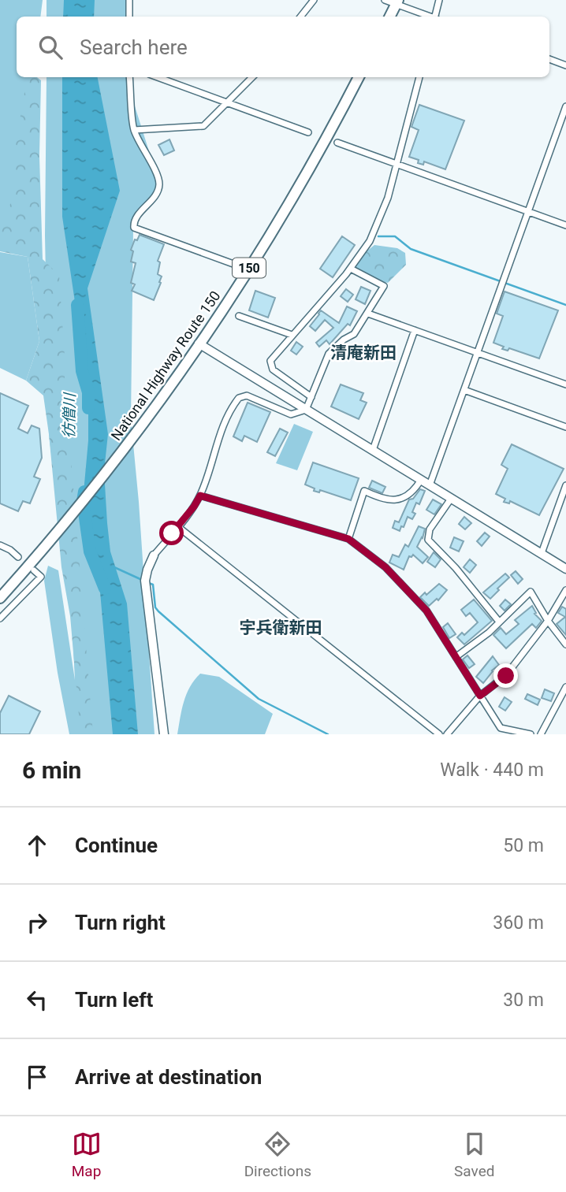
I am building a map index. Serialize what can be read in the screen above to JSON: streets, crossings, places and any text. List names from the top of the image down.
{
  "streets": {
    "highway": ["150", "National Highway Route 150"]
  },
  "districts": ["清庵新田", "宇兵衛新田"],
  "water": ["彷僧川"],
  "page": {
    "search": "Search here",
    "heading": ["6 min", "Walk · 440 m"],
    "list": [
      ["Continue", "50 m"],
      ["Turn right", "360 m"],
      ["Turn left", "30 m"],
      "Arrive at destination"
    ],
    "nav": ["Map", "Directions", "Saved"]
  }
}
